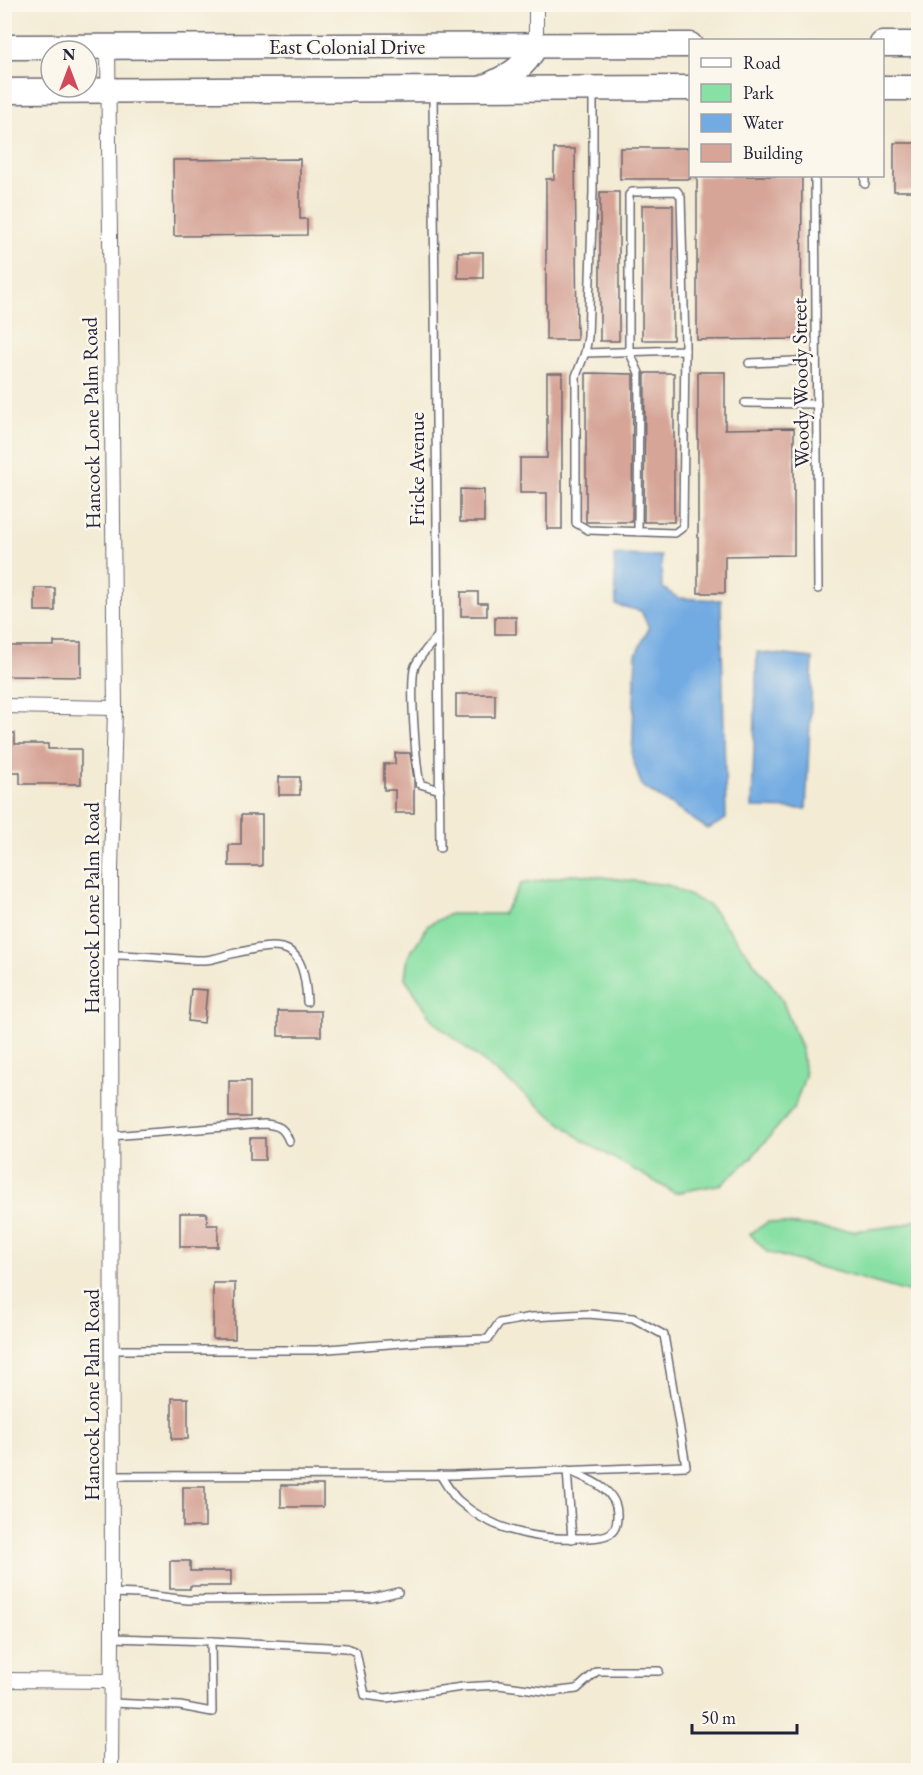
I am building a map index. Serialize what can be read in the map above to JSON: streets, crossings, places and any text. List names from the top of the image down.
{
  "streets": {
    "highway": ["East Colonial Drive"],
    "street": ["Hancock Lone Palm Road"],
    "lane": ["Woody Woody Street", "Fricke Avenue"]
  },
  "crossings": [
    ["East Colonial Drive", "Hancock Lone Palm Road"],
    ["East Colonial Drive", "Fricke Avenue"]
  ],
  "legend": [
    "Road",
    "Park",
    "Water",
    "Building"
  ],
  "scale_bar": "50 m",
  "north": "top"
}
